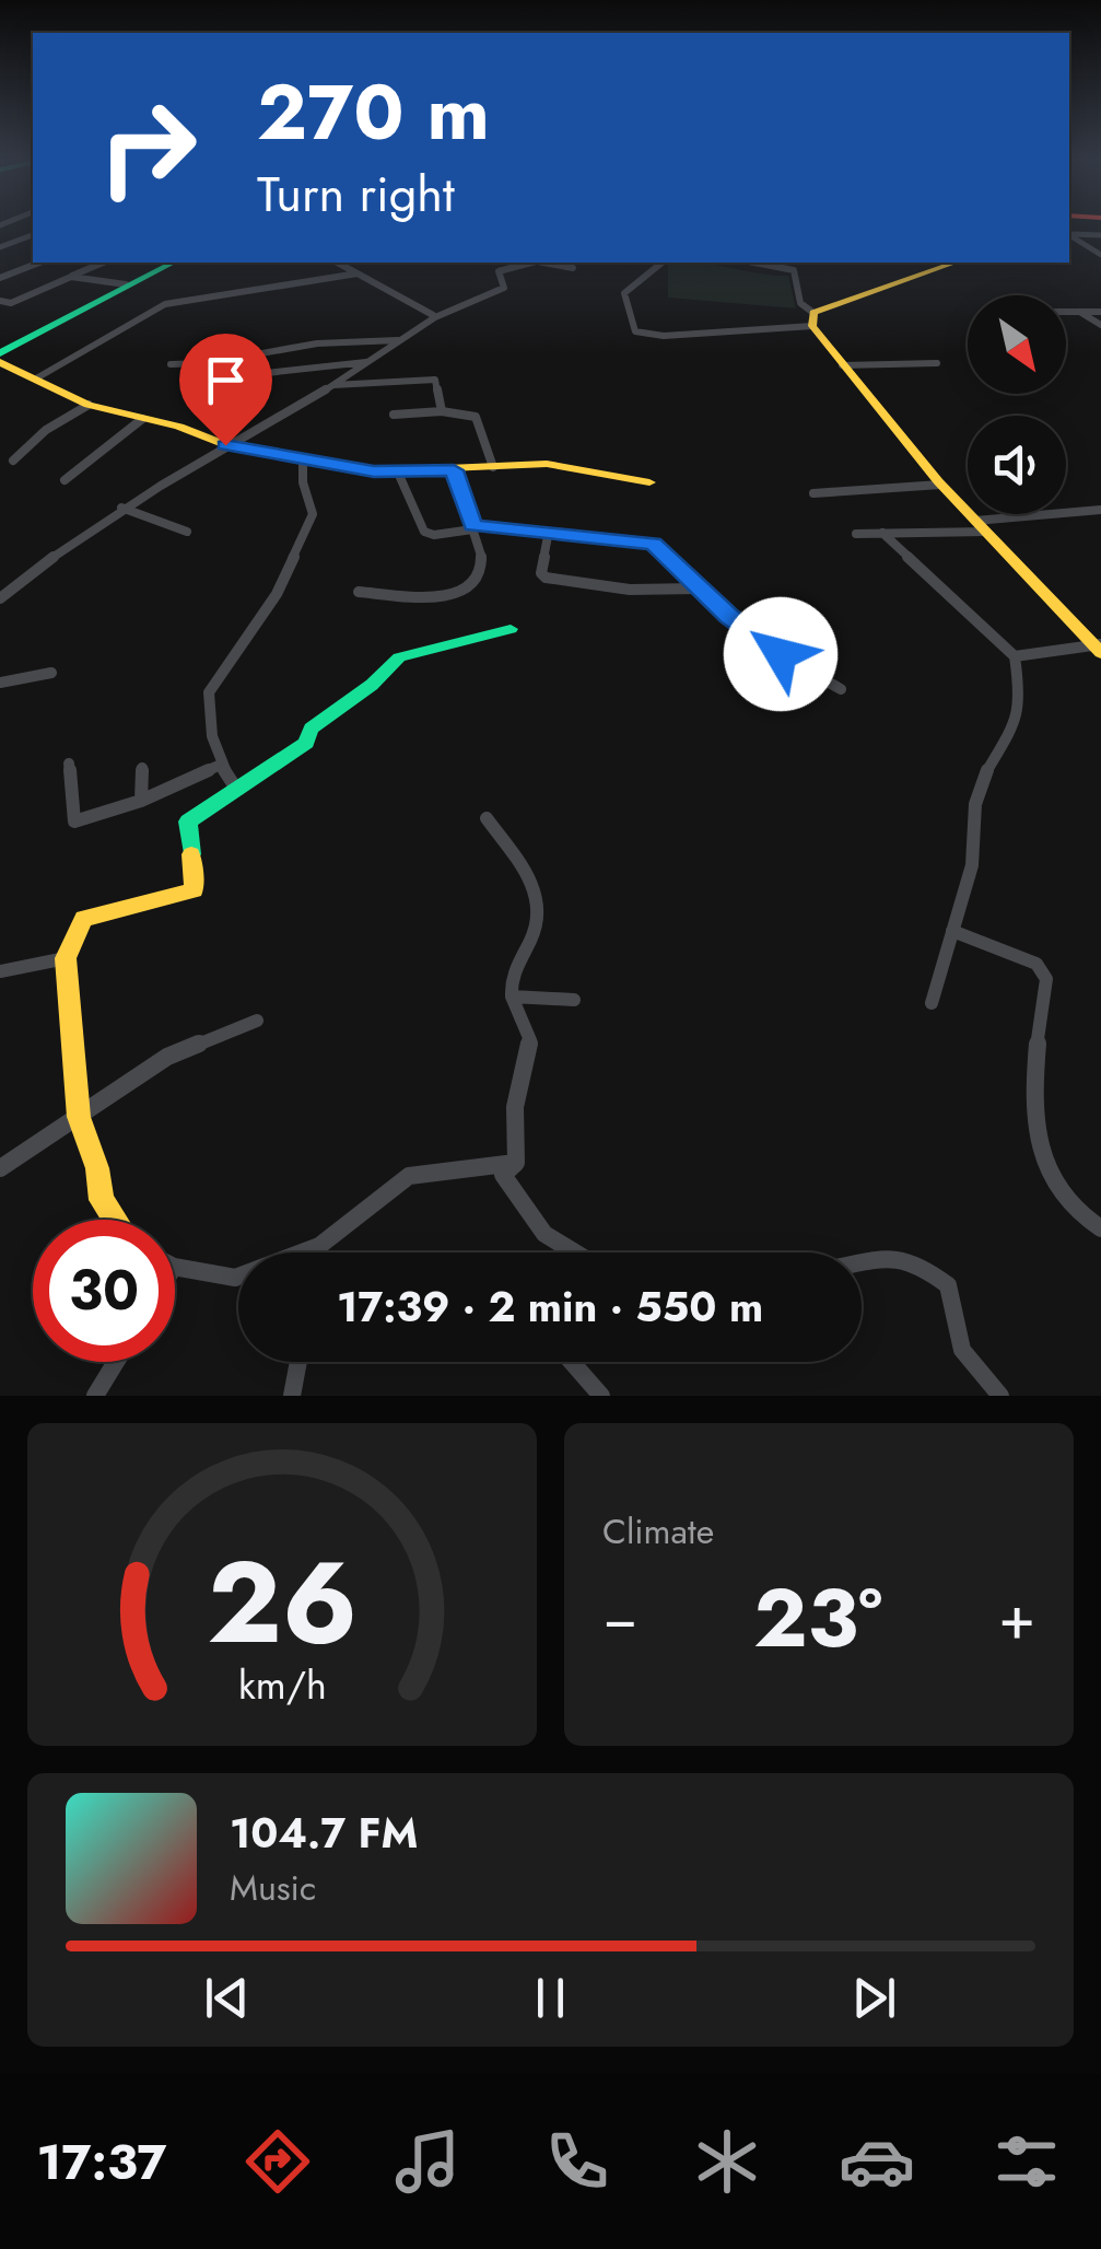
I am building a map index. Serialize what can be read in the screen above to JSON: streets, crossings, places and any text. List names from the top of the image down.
{
  "north": "bottom right",
  "page": {
    "turn": ["270 m", "Turn right"],
    "limit": "30",
    "trip": "17:39 · 2 min · 550 m",
    "tile": "Climate",
    "heat": ["−", "23°", "+"],
    "song": ["104.7 FM", "Music"],
    "tabs": "17:37",
    "gauge": ["26", "km/h"]
  }
}
